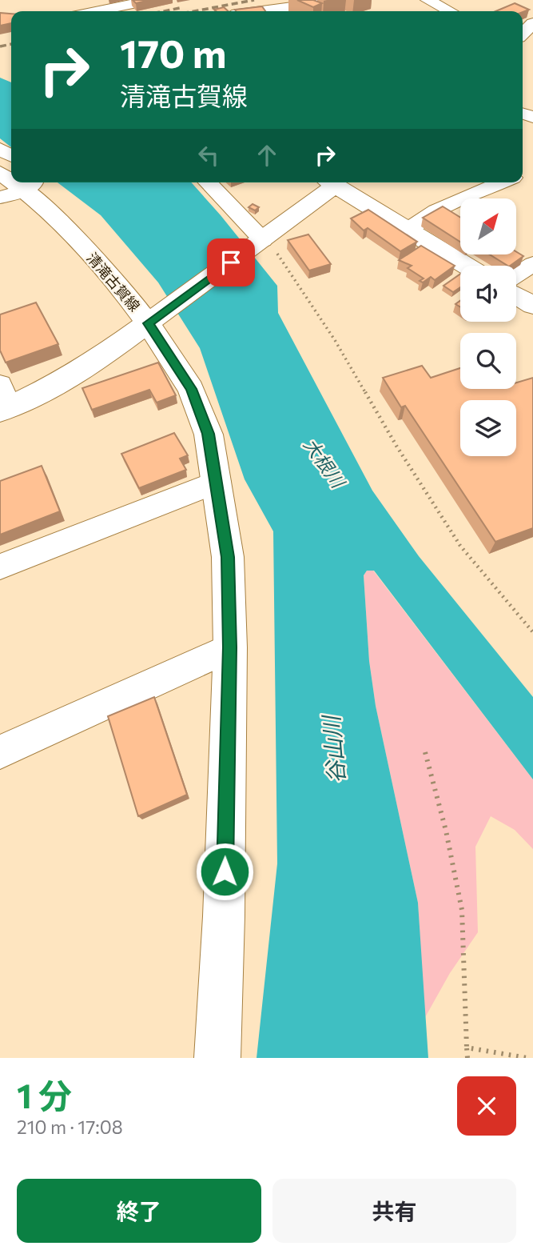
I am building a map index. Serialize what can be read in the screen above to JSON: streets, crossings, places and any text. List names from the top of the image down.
{
  "streets": {
    "main road": ["清滝古賀線"]
  },
  "water": ["大根川", "谷山川"],
  "north": "top right",
  "page": {
    "turn": ["170 m", "清滝古賀線"],
    "heading": ["1 分", "210 m · 17:08"],
    "buttons": ["終了", "共有"]
  }
}
